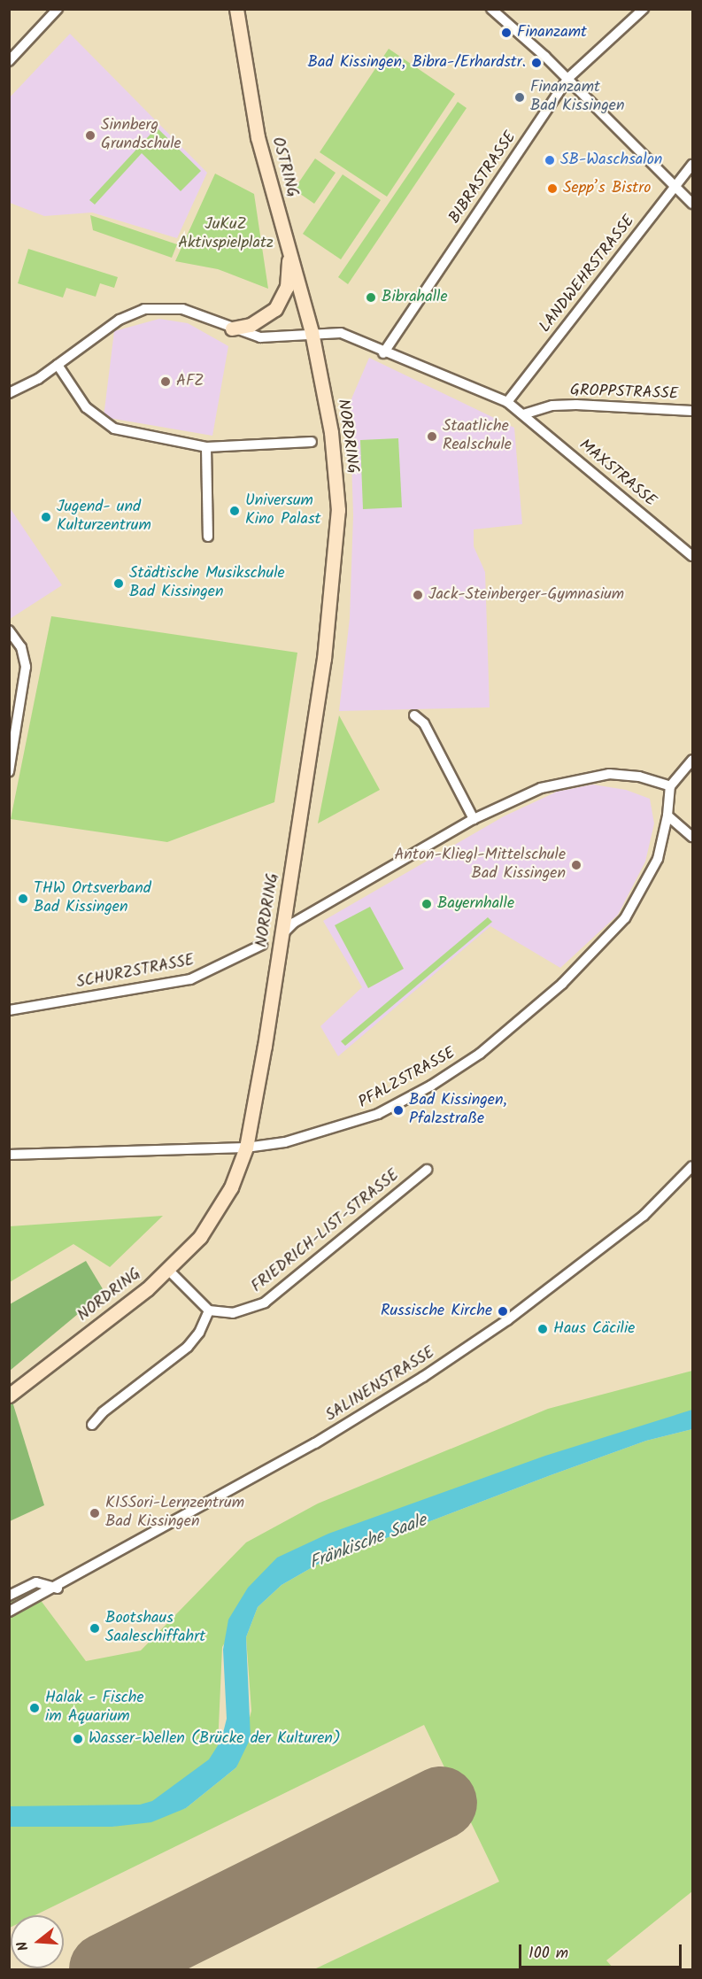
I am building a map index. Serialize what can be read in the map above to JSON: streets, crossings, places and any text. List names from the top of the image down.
{
  "streets": {
    "main road": ["OSTRING", "NORDRING"],
    "street": [
      "BIBRASTRASSE",
      "LANDWEHRSTRASSE",
      "GROPPSTRASSE",
      "MAXSTRASSE",
      "SCHURZSTRASSE",
      "PFALZSTRASSE",
      "FRIEDRICH-LIST-STRASSE",
      "SALINENSTRASSE"
    ]
  },
  "crossings": [
    ["OSTRING", "NORDRING"],
    ["OSTRING", "MAXSTRASSE"],
    ["BIBRASTRASSE", "MAXSTRASSE"],
    ["LANDWEHRSTRASSE", "MAXSTRASSE"],
    ["GROPPSTRASSE", "MAXSTRASSE"],
    ["NORDRING", "MAXSTRASSE"],
    ["NORDRING", "PFALZSTRASSE"]
  ],
  "water": ["Fränkische Saale"],
  "parks": ["JuKuZ Aktivspielplatz"],
  "places": [
    "Finanzamt",
    "Bad Kissingen, Bibra-/Erhardstr.",
    "Finanzamt Bad Kissingen",
    "Sinnberg Grundschule",
    "SB-Waschsalon",
    "Sepp’s Bistro",
    "Bibrahalle",
    "AFZ",
    "Staatliche Realschule",
    "Universum Kino Palast",
    "Jugend- und Kulturzentrum",
    "Städtische Musikschule Bad Kissingen",
    "Jack-Steinberger-Gymnasium",
    "Anton-Kliegl-Mittelschule Bad Kissingen",
    "THW Ortsverband Bad Kissingen",
    "Bayernhalle",
    "Bad Kissingen, Pfalzstraße",
    "Russische Kirche",
    "Haus Cäcilie",
    "KISSori-Lernzentrum Bad Kissingen",
    "Bootshaus Saaleschiffahrt",
    "Halak - Fische im Aquarium",
    "Wasser-Wellen (Brücke der Kulturen)"
  ],
  "scale_bar": "100 m",
  "north": "left"
}
